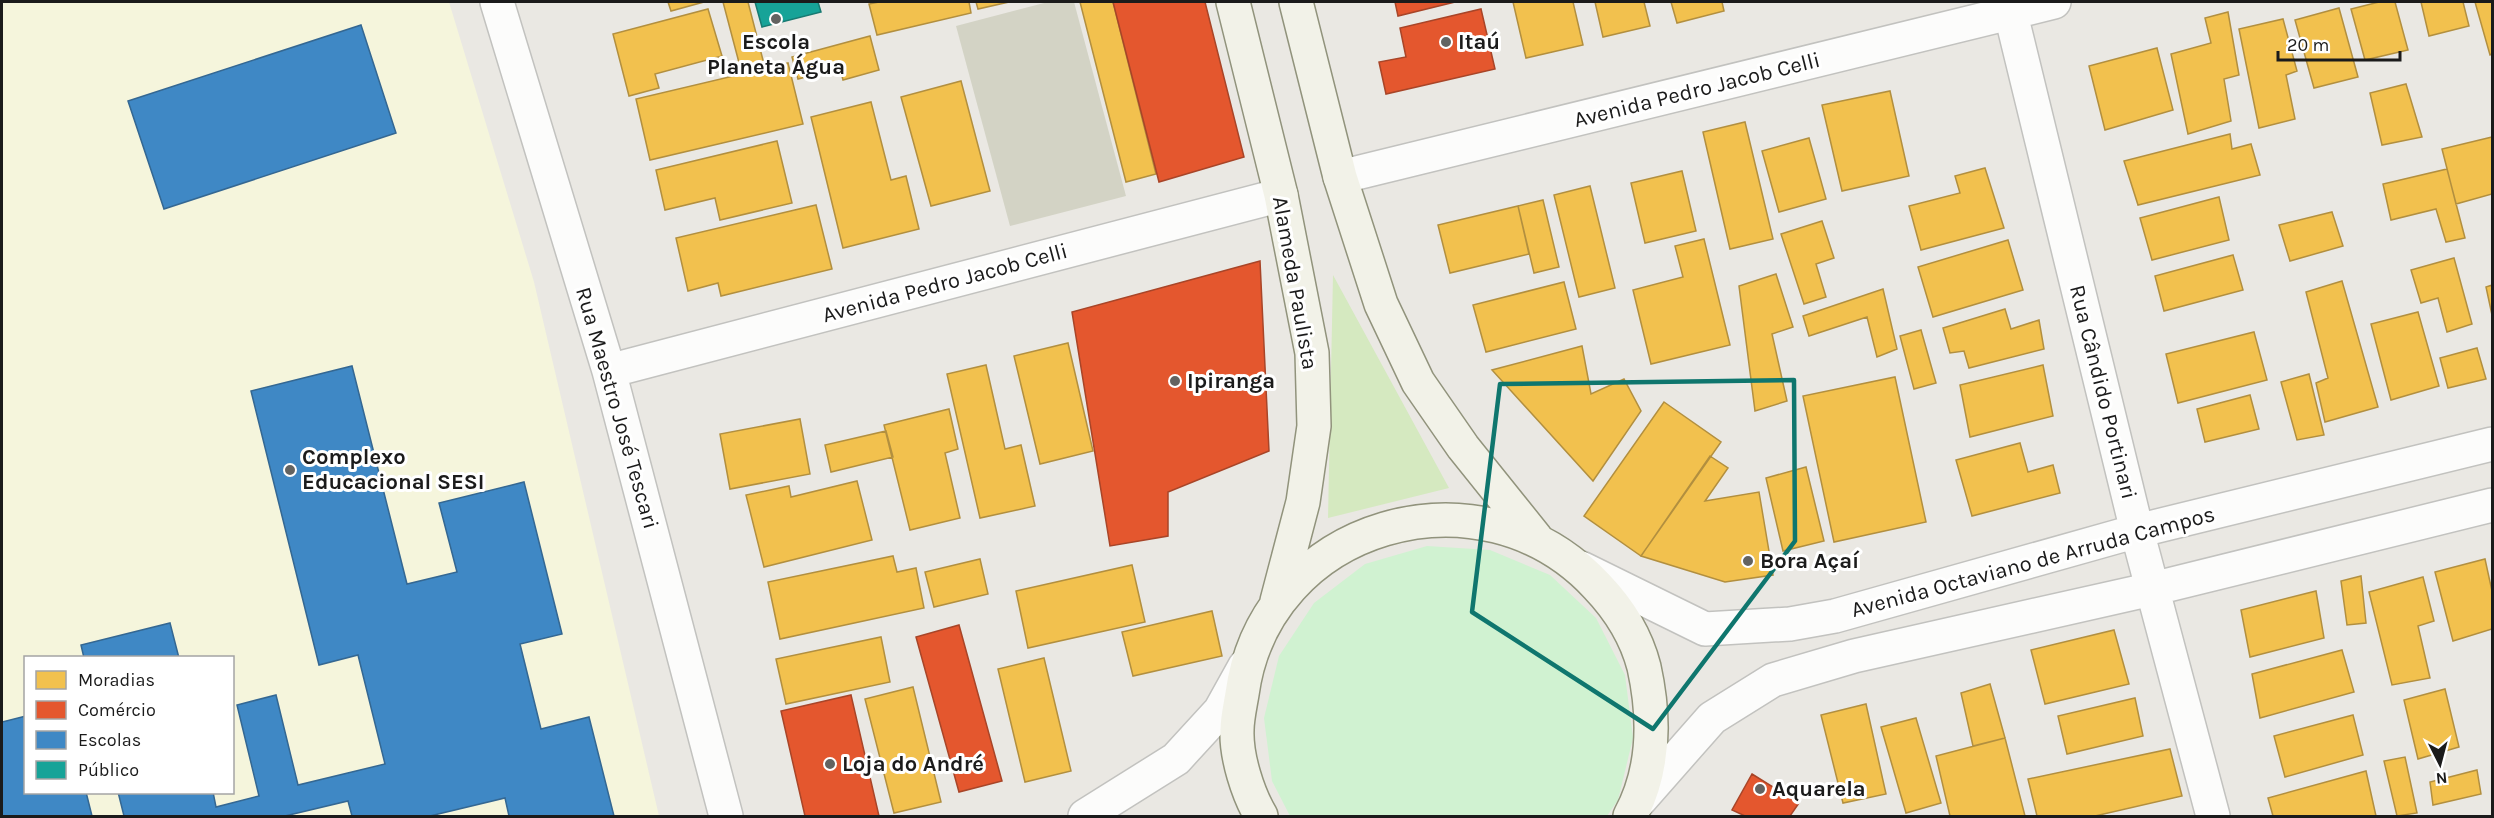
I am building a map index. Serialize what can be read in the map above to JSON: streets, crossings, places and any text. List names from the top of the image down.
{
  "streets": {
    "main road": ["Alameda Paulista"],
    "street": [
      "Avenida Pedro Jacob Celli",
      "Rua Cândido Portinari",
      "Rua Maestro José Tescari",
      "Avenida Octaviano de Arruda Campos"
    ]
  },
  "crossings": [
    ["Avenida Pedro Jacob Celli", "Alameda Paulista"],
    ["Avenida Pedro Jacob Celli", "Rua Cândido Portinari"],
    ["Avenida Pedro Jacob Celli", "Rua Maestro José Tescari"],
    ["Rua Cândido Portinari", "Avenida Octaviano de Arruda Campos"]
  ],
  "places": [
    "Escola Planeta Água",
    "Itaú",
    "Ipiranga",
    "Complexo Educacional SESI",
    "Bora Açaí",
    "Loja do André",
    "Aquarela"
  ],
  "legend": [
    "Moradias",
    "Comércio",
    "Escolas",
    "Público"
  ],
  "scale_bar": "20 m",
  "north": "bottom"
}
